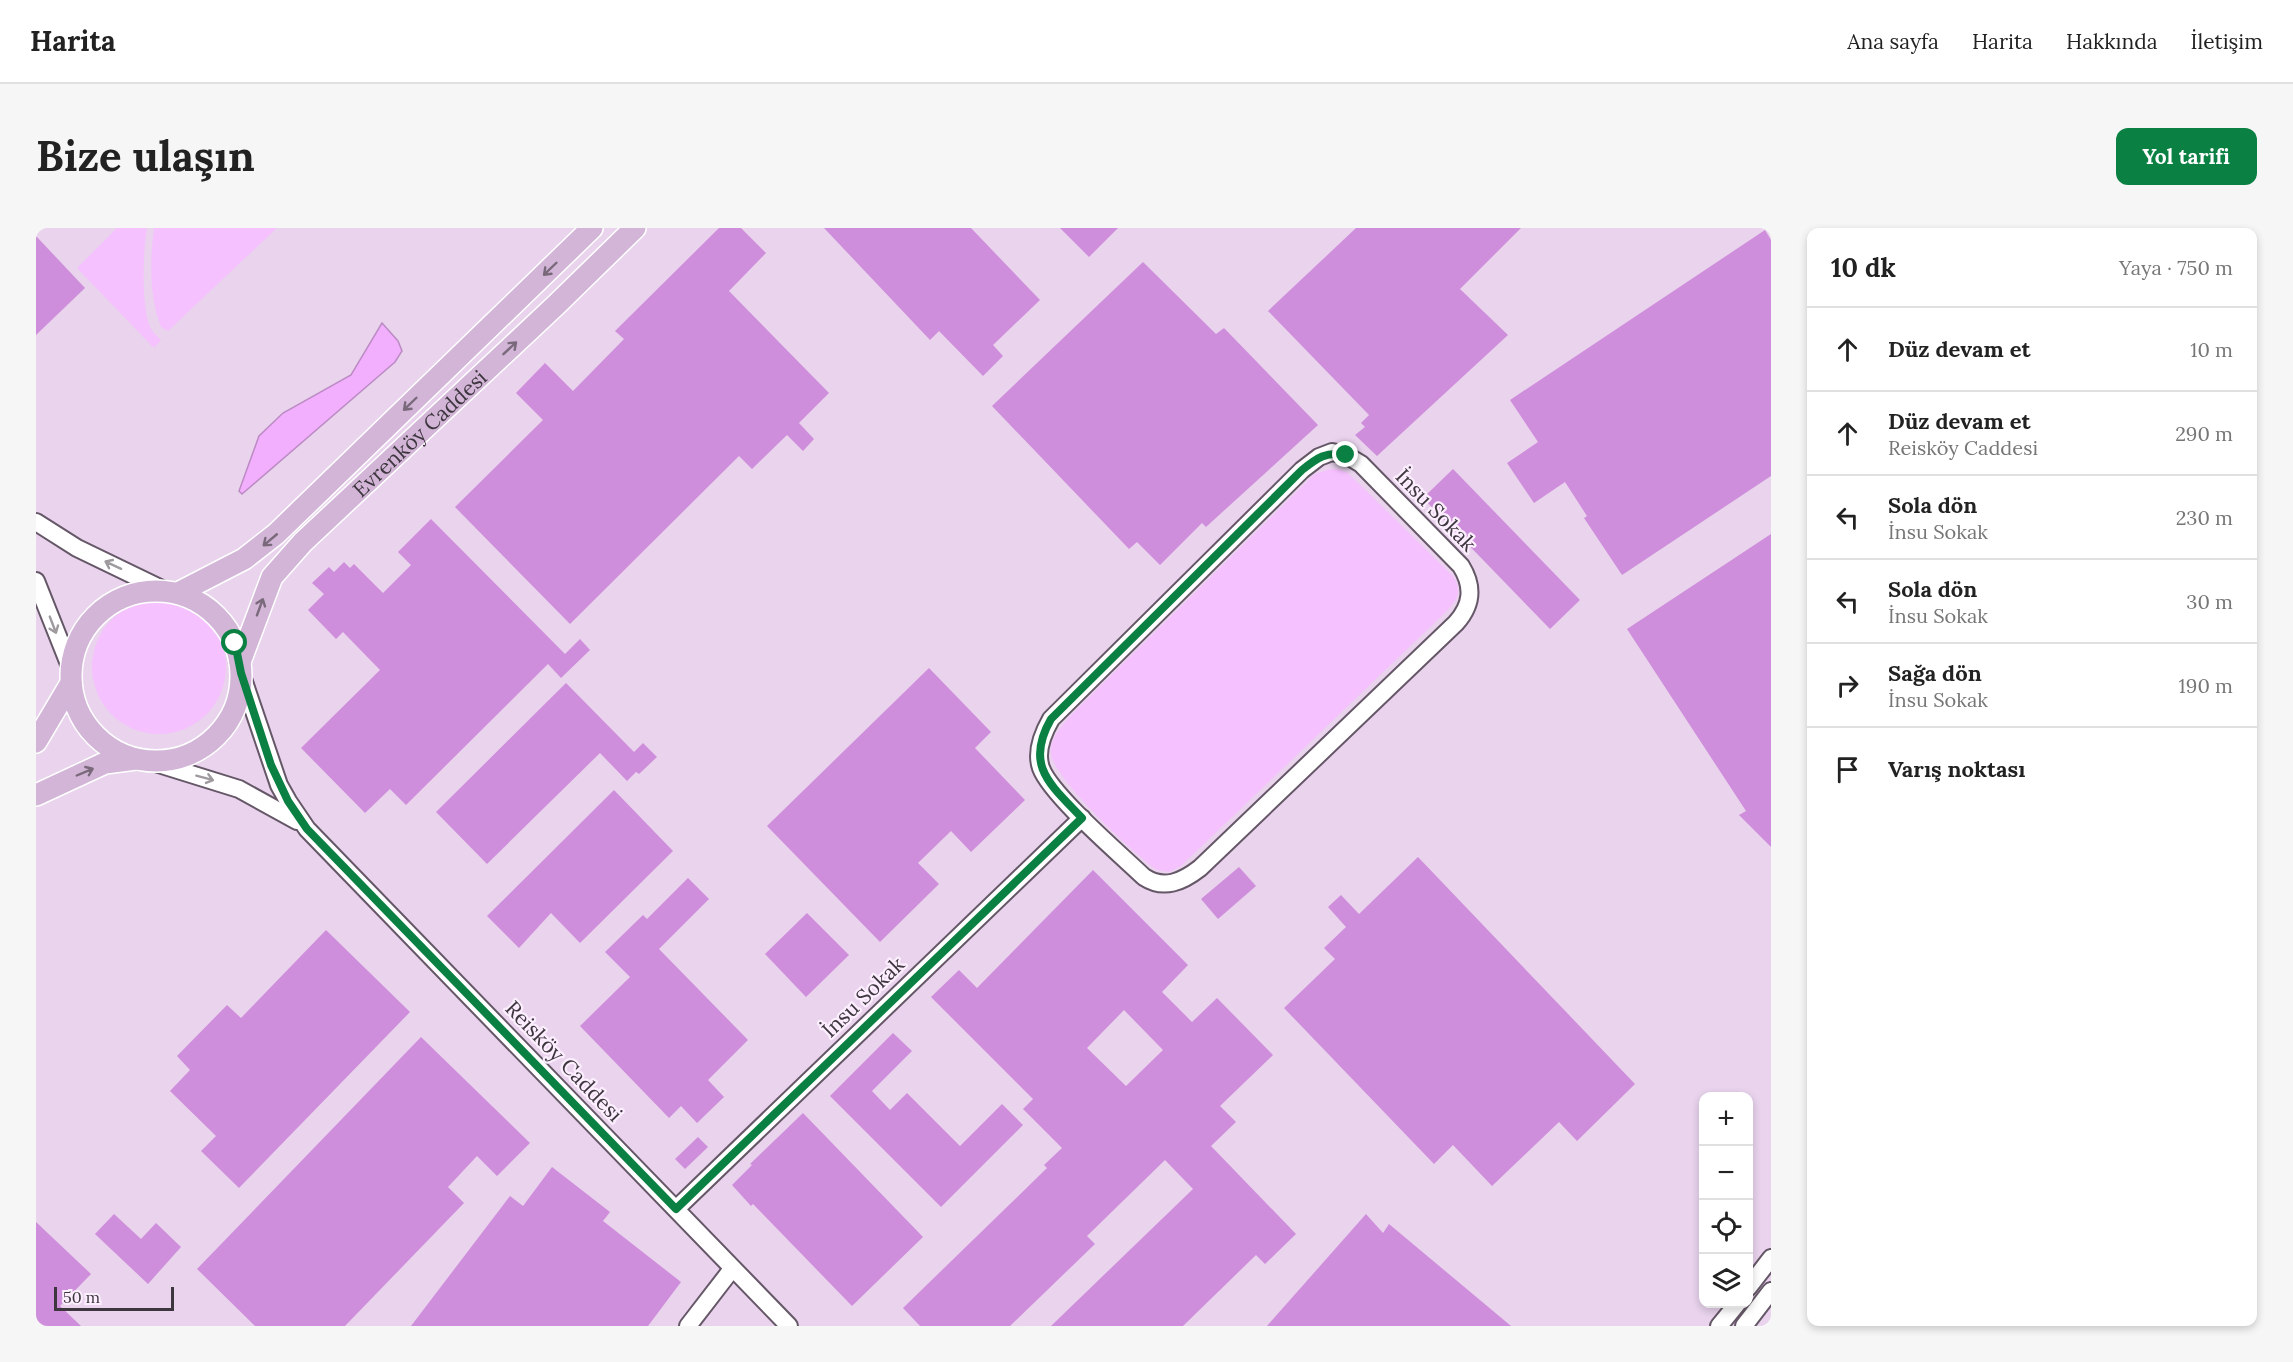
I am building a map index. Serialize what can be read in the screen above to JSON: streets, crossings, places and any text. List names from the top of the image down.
{
  "streets": {
    "main road": ["Evrenköy Caddesi"],
    "street": ["İnsu Sokak", "Reisköy Caddesi"]
  },
  "crossings": [
    ["Evrenköy Caddesi", "Reisköy Caddesi"],
    ["İnsu Sokak", "Reisköy Caddesi"]
  ],
  "scale_bar": "50 m",
  "page": {
    "header": "Harita",
    "nav": [
      "Ana sayfa",
      "Harita",
      "Hakkında",
      "İletişim"
    ],
    "buttons": "Yol tarifi",
    "title": "Bize ulaşın",
    "heading": ["10 dk", "Yaya · 750 m"],
    "list": [
      ["Düz devam et", "10 m"],
      ["Düz devam et", "Reisköy Caddesi", "290 m"],
      ["Sola dön", "İnsu Sokak", "230 m"],
      ["Sola dön", "İnsu Sokak", "30 m"],
      ["Sağa dön", "İnsu Sokak", "190 m"],
      "Varış noktası"
    ],
    "map_buttons": ["+", "−"],
    "scale": "50 m"
  }
}
